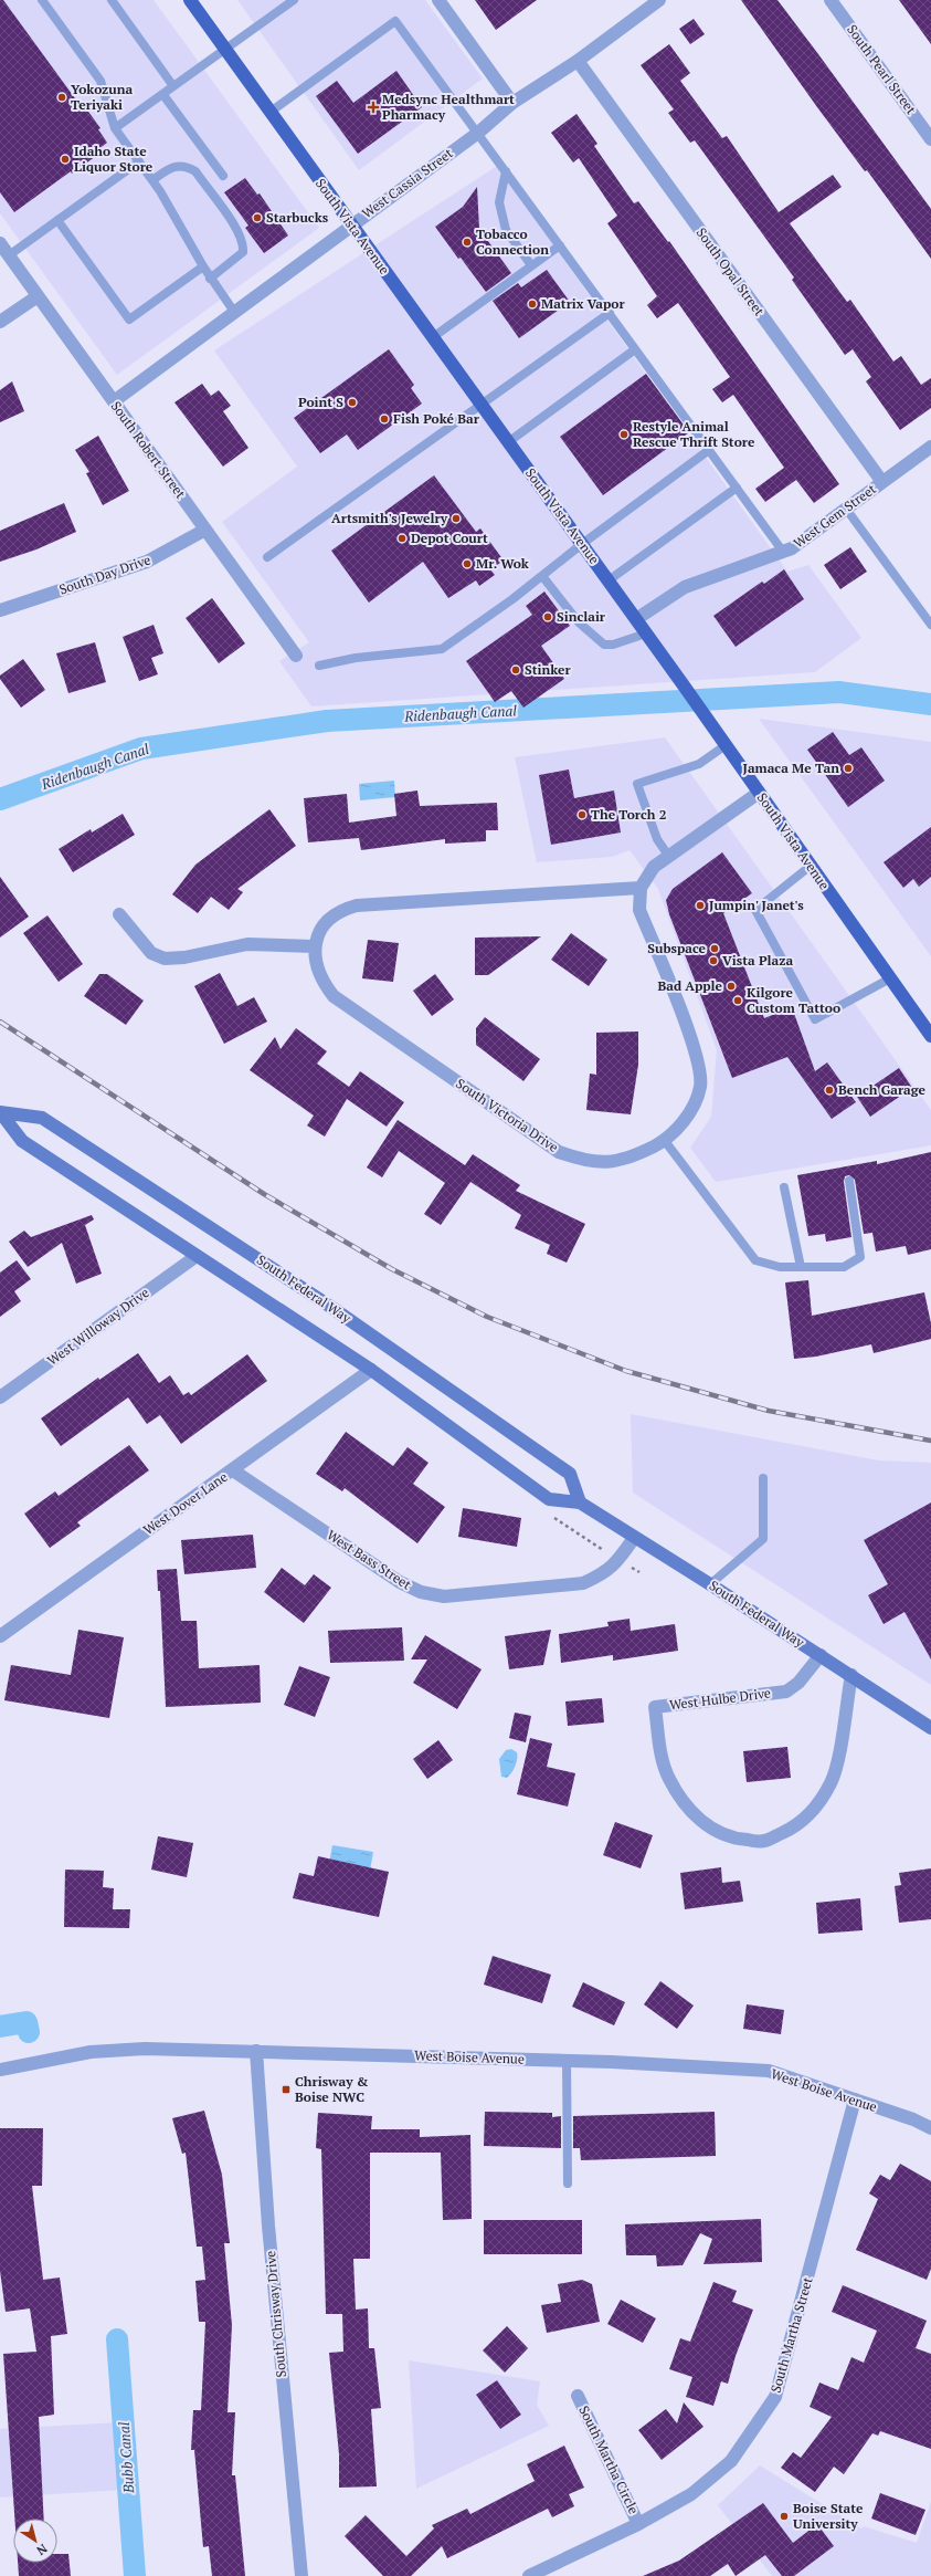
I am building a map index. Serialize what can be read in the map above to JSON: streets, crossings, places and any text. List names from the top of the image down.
{
  "streets": {
    "main road": ["South Vista Avenue", "South Federal Way"],
    "street": [
      "South Pearl Street",
      "West Cassia Street",
      "South Opal Street",
      "South Robert Street",
      "West Gem Street",
      "South Day Drive",
      "South Victoria Drive",
      "West Willoway Drive",
      "West Dover Lane",
      "West Bass Street",
      "West Hulbe Drive",
      "West Boise Avenue",
      "South Chrisway Drive",
      "South Martha Street",
      "South Martha Circle"
    ]
  },
  "crossings": [
    ["West Cassia Street", "South Vista Avenue"],
    ["West Cassia Street", "South Opal Street"],
    ["West Cassia Street", "South Robert Street"],
    ["South Vista Avenue", "West Gem Street"],
    ["South Vista Avenue", "South Victoria Drive"],
    ["South Opal Street", "West Gem Street"],
    ["South Robert Street", "South Day Drive"],
    ["South Federal Way", "West Willoway Drive"],
    ["South Federal Way", "West Dover Lane"],
    ["South Federal Way", "West Bass Street"],
    ["South Federal Way", "West Hulbe Drive"],
    ["West Dover Lane", "West Bass Street"],
    ["West Boise Avenue", "South Chrisway Drive"],
    ["West Boise Avenue", "South Martha Street"],
    ["South Martha Street", "South Martha Circle"]
  ],
  "water": ["Ridenbaugh Canal", "Bubb Canal"],
  "places": {
    "other": [
      "Yokozuna Teriyaki",
      "Idaho State Liquor Store",
      "Starbucks",
      "Tobacco Connection",
      "Matrix Vapor",
      "Point S",
      "Fish Poké Bar",
      "Restyle Animal Rescue Thrift Store",
      "Artsmith's Jewelry",
      "Depot Court",
      "Mr. Wok",
      "Sinclair",
      "Stinker",
      "Jamaca Me Tan",
      "The Torch 2",
      "Jumpin' Janet's",
      "Subspace",
      "Vista Plaza",
      "Bad Apple",
      "Kilgore Custom Tattoo",
      "Bench Garage",
      "Boise State University"
    ],
    "health": ["Medsync Healthmart Pharmacy"],
    "transit": ["Chrisway & Boise NWC"]
  },
  "north": "bottom right"
}
